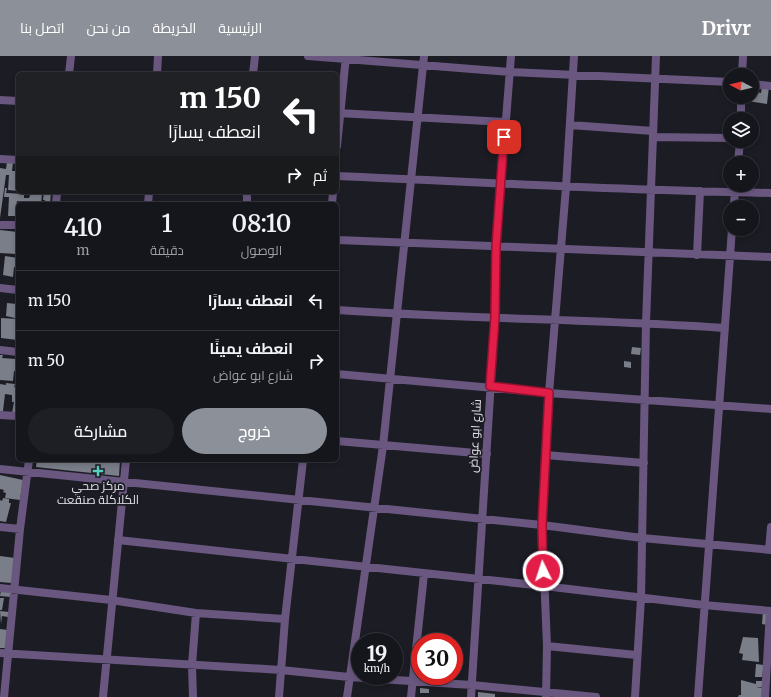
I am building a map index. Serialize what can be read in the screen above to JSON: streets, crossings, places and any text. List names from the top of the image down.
{
  "streets": {
    "street": ["شارع ابو عواض"]
  },
  "places": {
    "health": ["مركز صحي الكلاكلة صنقعت"]
  },
  "north": "left",
  "page": {
    "header": "Drivr",
    "nav": [
      "الرئيسية",
      "الخريطة",
      "من نحن",
      "اتصل بنا"
    ],
    "map_buttons": ["+", "−"],
    "turn": ["150 m", "انعطف يسارًا"],
    "then": "ثم",
    "eta": [
      "08:10",
      "الوصول",
      "1",
      "دقيقة",
      "410",
      "m"
    ],
    "list": [
      {
        "name": "انعطف يسارًا",
        "value": "150 m"
      },
      {
        "name": "انعطف يمينًا",
        "note": "شارع ابو عواض",
        "value": "50 m"
      }
    ],
    "buttons": ["خروج", "مشاركة"],
    "speed": "19 km/h",
    "limit": "30"
  }
}
